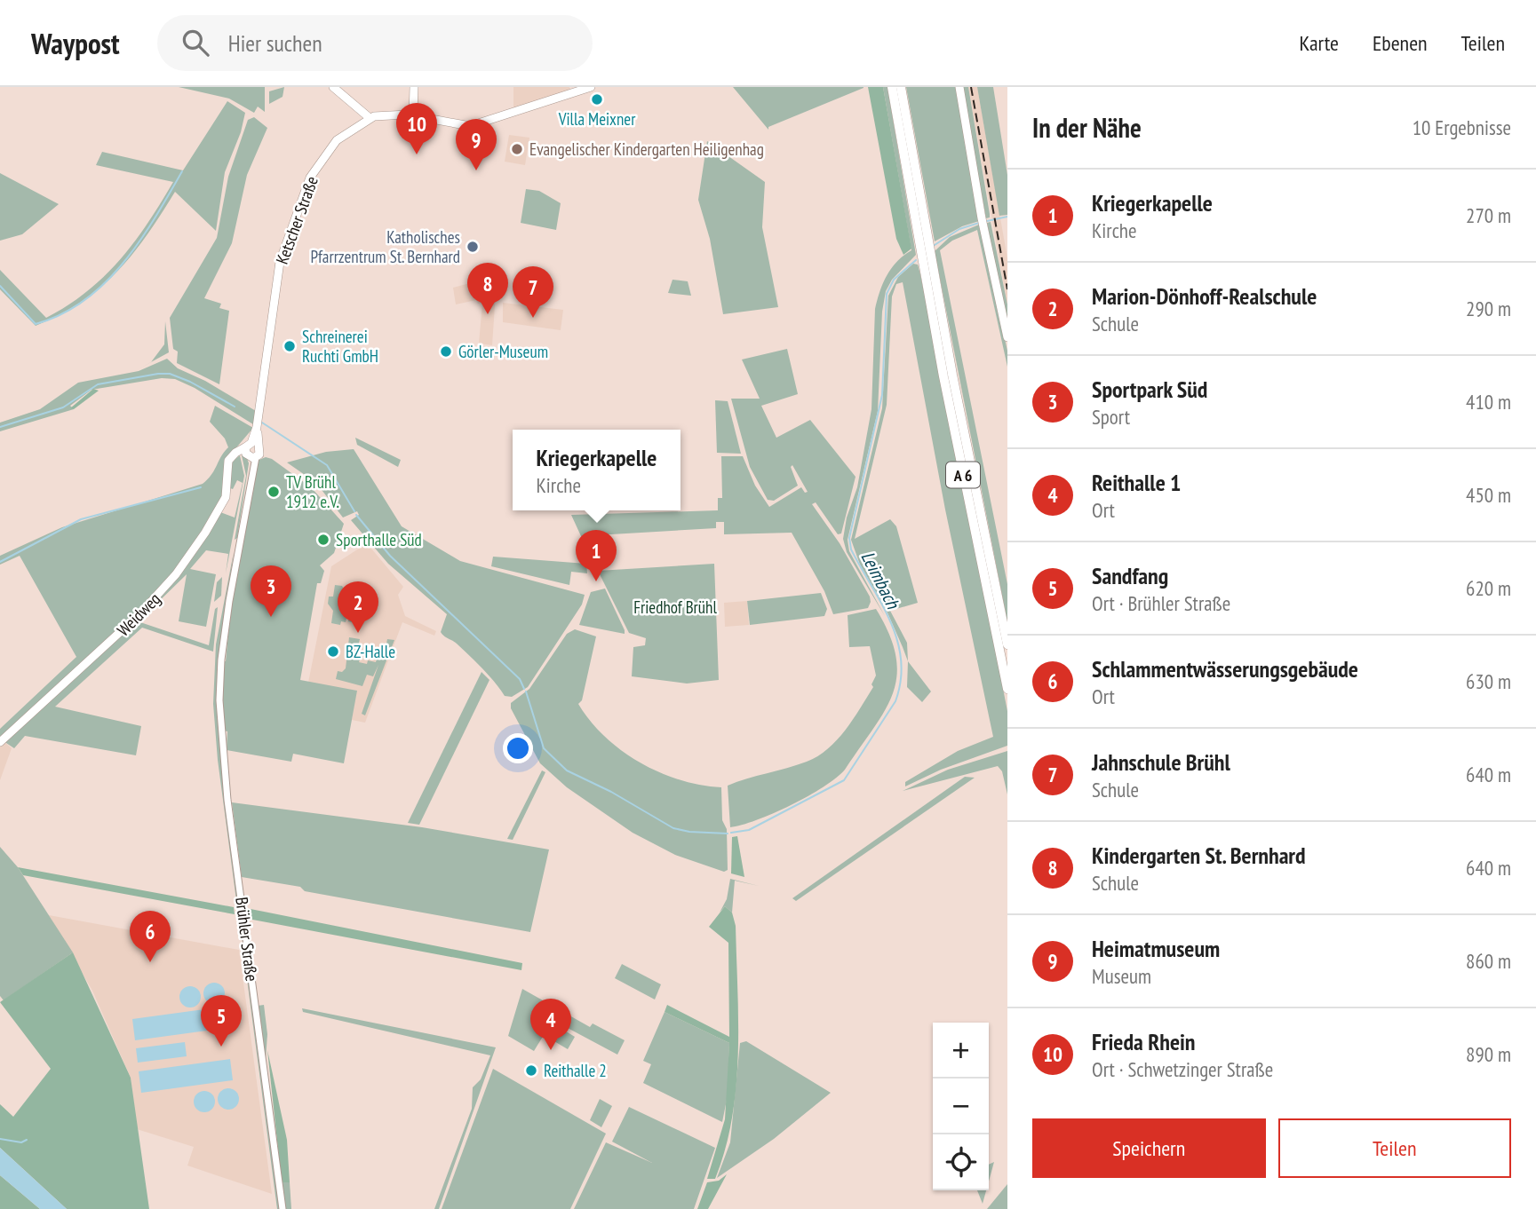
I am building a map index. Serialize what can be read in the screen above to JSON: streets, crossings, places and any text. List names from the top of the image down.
{
  "streets": {
    "highway": ["A 6"],
    "main road": ["Ketscher Straße", "Weidweg"],
    "street": ["Brühler Straße"]
  },
  "crossings": [
    ["Ketscher Straße", "Weidweg"],
    ["Ketscher Straße", "Brühler Straße"],
    ["Weidweg", "Brühler Straße"]
  ],
  "water": ["Leimbach"],
  "parks": ["Friedhof Brühl"],
  "places": [
    "Villa Meixner",
    "Evangelischer Kindergarten Heiligenhag",
    "Katholisches Pfarrzentrum St. Bernhard",
    "Schreinerei Ruchti GmbH",
    "Görler-Museum",
    "TV Brühl 1912 e.V.",
    "Sporthalle Süd",
    "BZ-Halle",
    "Reithalle 2"
  ],
  "page": {
    "header": "Waypost",
    "search": "Hier suchen",
    "nav": ["Karte", "Ebenen", "Teilen"],
    "heading": ["In der Nähe", "10 Ergebnisse"],
    "pins": [
      "10",
      "9",
      "8",
      "7",
      "1",
      "3",
      "2",
      "6",
      "5",
      "4"
    ],
    "list": [
      {
        "mark": "1",
        "name": "Kriegerkapelle",
        "note": "Kirche",
        "value": "270 m"
      },
      {
        "mark": "2",
        "name": "Marion-Dönhoff-Realschule",
        "note": "Schule",
        "value": "290 m"
      },
      {
        "mark": "3",
        "name": "Sportpark Süd",
        "note": "Sport",
        "value": "410 m"
      },
      {
        "mark": "4",
        "name": "Reithalle 1",
        "note": "Ort",
        "value": "450 m"
      },
      {
        "mark": "5",
        "name": "Sandfang",
        "note": "Ort · Brühler Straße",
        "value": "620 m"
      },
      {
        "mark": "6",
        "name": "Schlammentwässerungsgebäude",
        "note": "Ort",
        "value": "630 m"
      },
      {
        "mark": "7",
        "name": "Jahnschule Brühl",
        "note": "Schule",
        "value": "640 m"
      },
      {
        "mark": "8",
        "name": "Kindergarten St. Bernhard",
        "note": "Schule",
        "value": "640 m"
      },
      {
        "mark": "9",
        "name": "Heimatmuseum",
        "note": "Museum",
        "value": "860 m"
      },
      {
        "mark": "10",
        "name": "Frieda Rhein",
        "note": "Ort · Schwetzinger Straße",
        "value": "890 m"
      }
    ],
    "popup": ["Kriegerkapelle", "Kirche"],
    "map_buttons": ["+", "−"],
    "buttons": ["Speichern", "Teilen"]
  }
}
